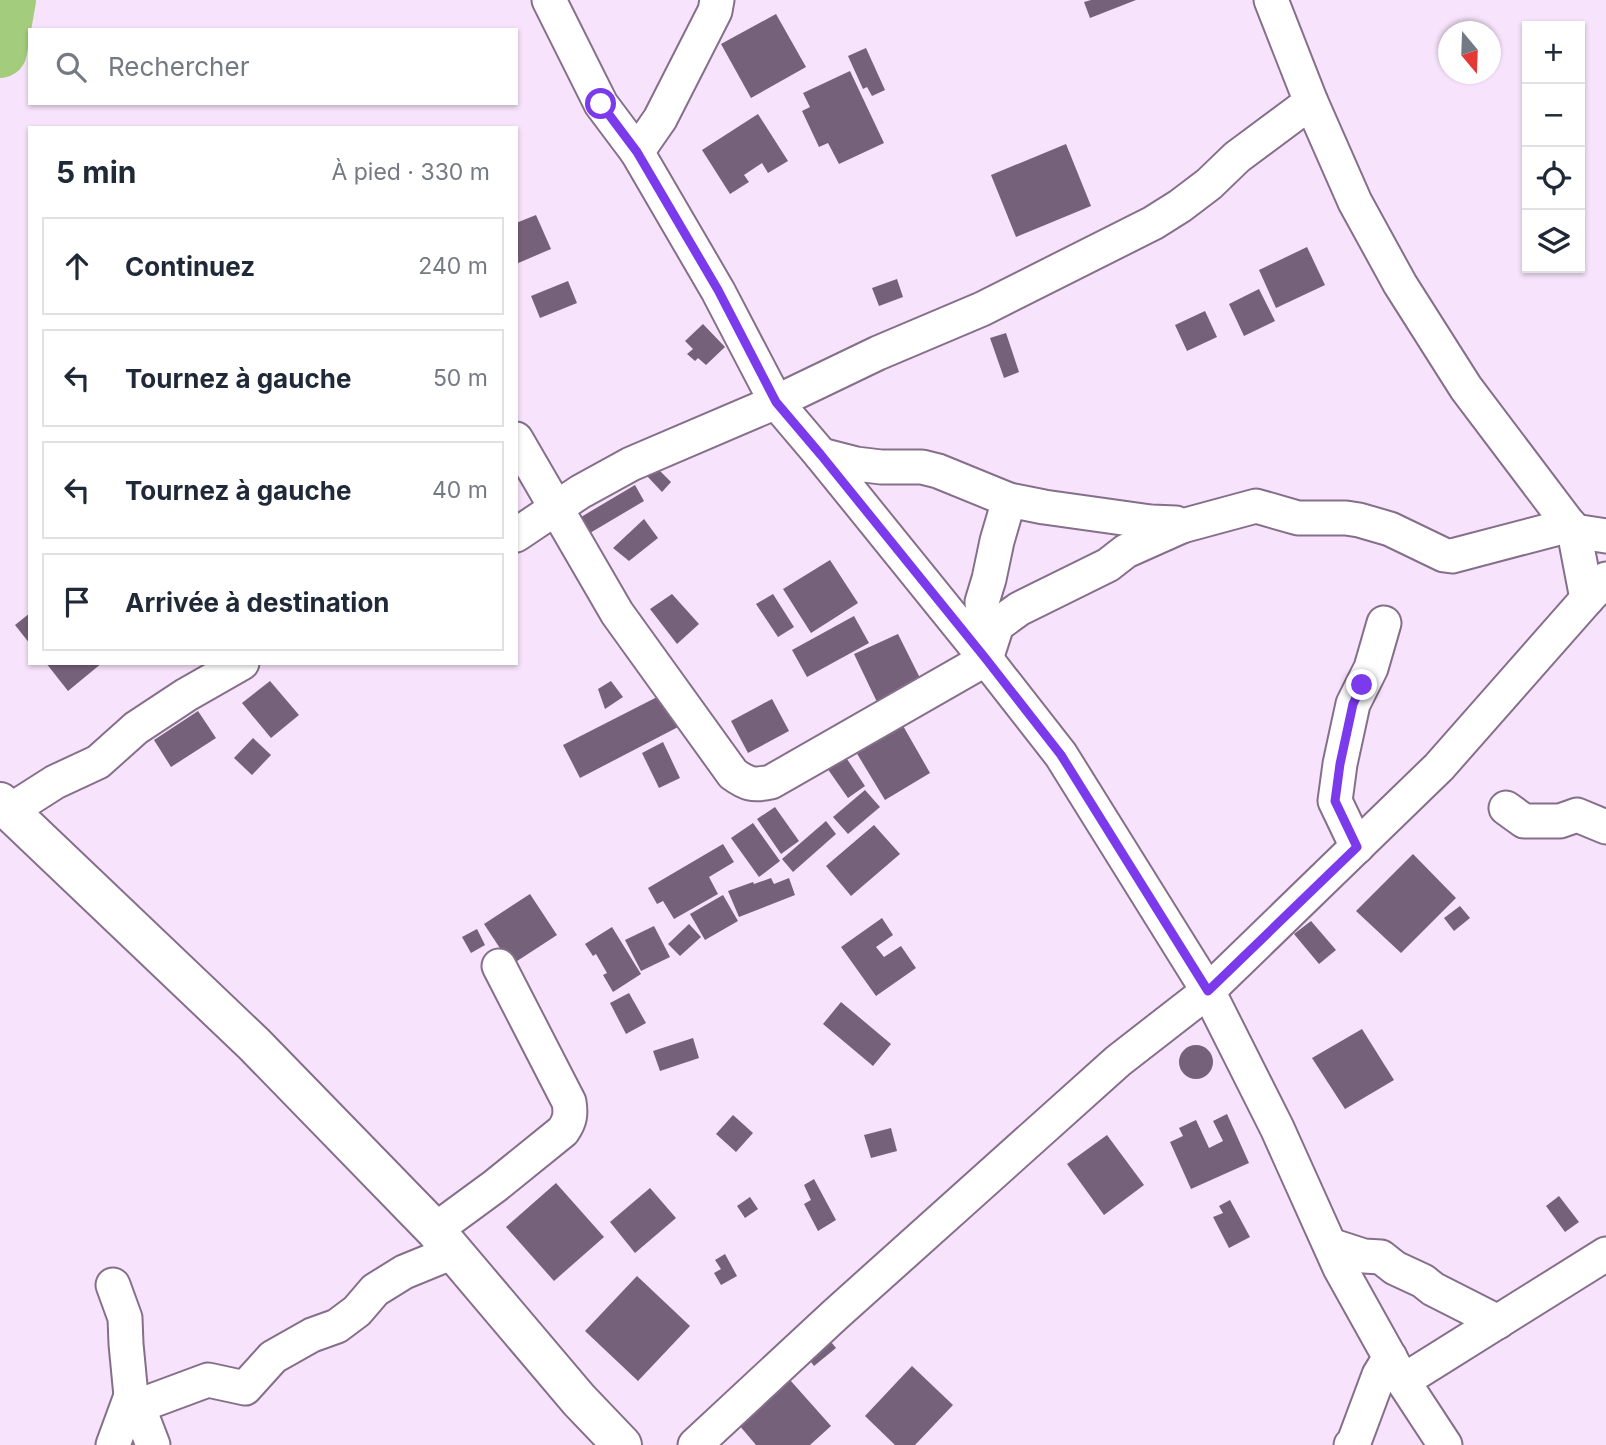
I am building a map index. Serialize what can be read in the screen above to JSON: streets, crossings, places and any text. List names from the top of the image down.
{
  "north": "bottom",
  "page": {
    "map_buttons": ["+", "−"],
    "search": "Rechercher",
    "heading": ["5 min", "À pied · 330 m"],
    "list": [
      ["Continuez", "240 m"],
      ["Tournez à gauche", "50 m"],
      ["Tournez à gauche", "40 m"],
      "Arrivée à destination"
    ]
  }
}
